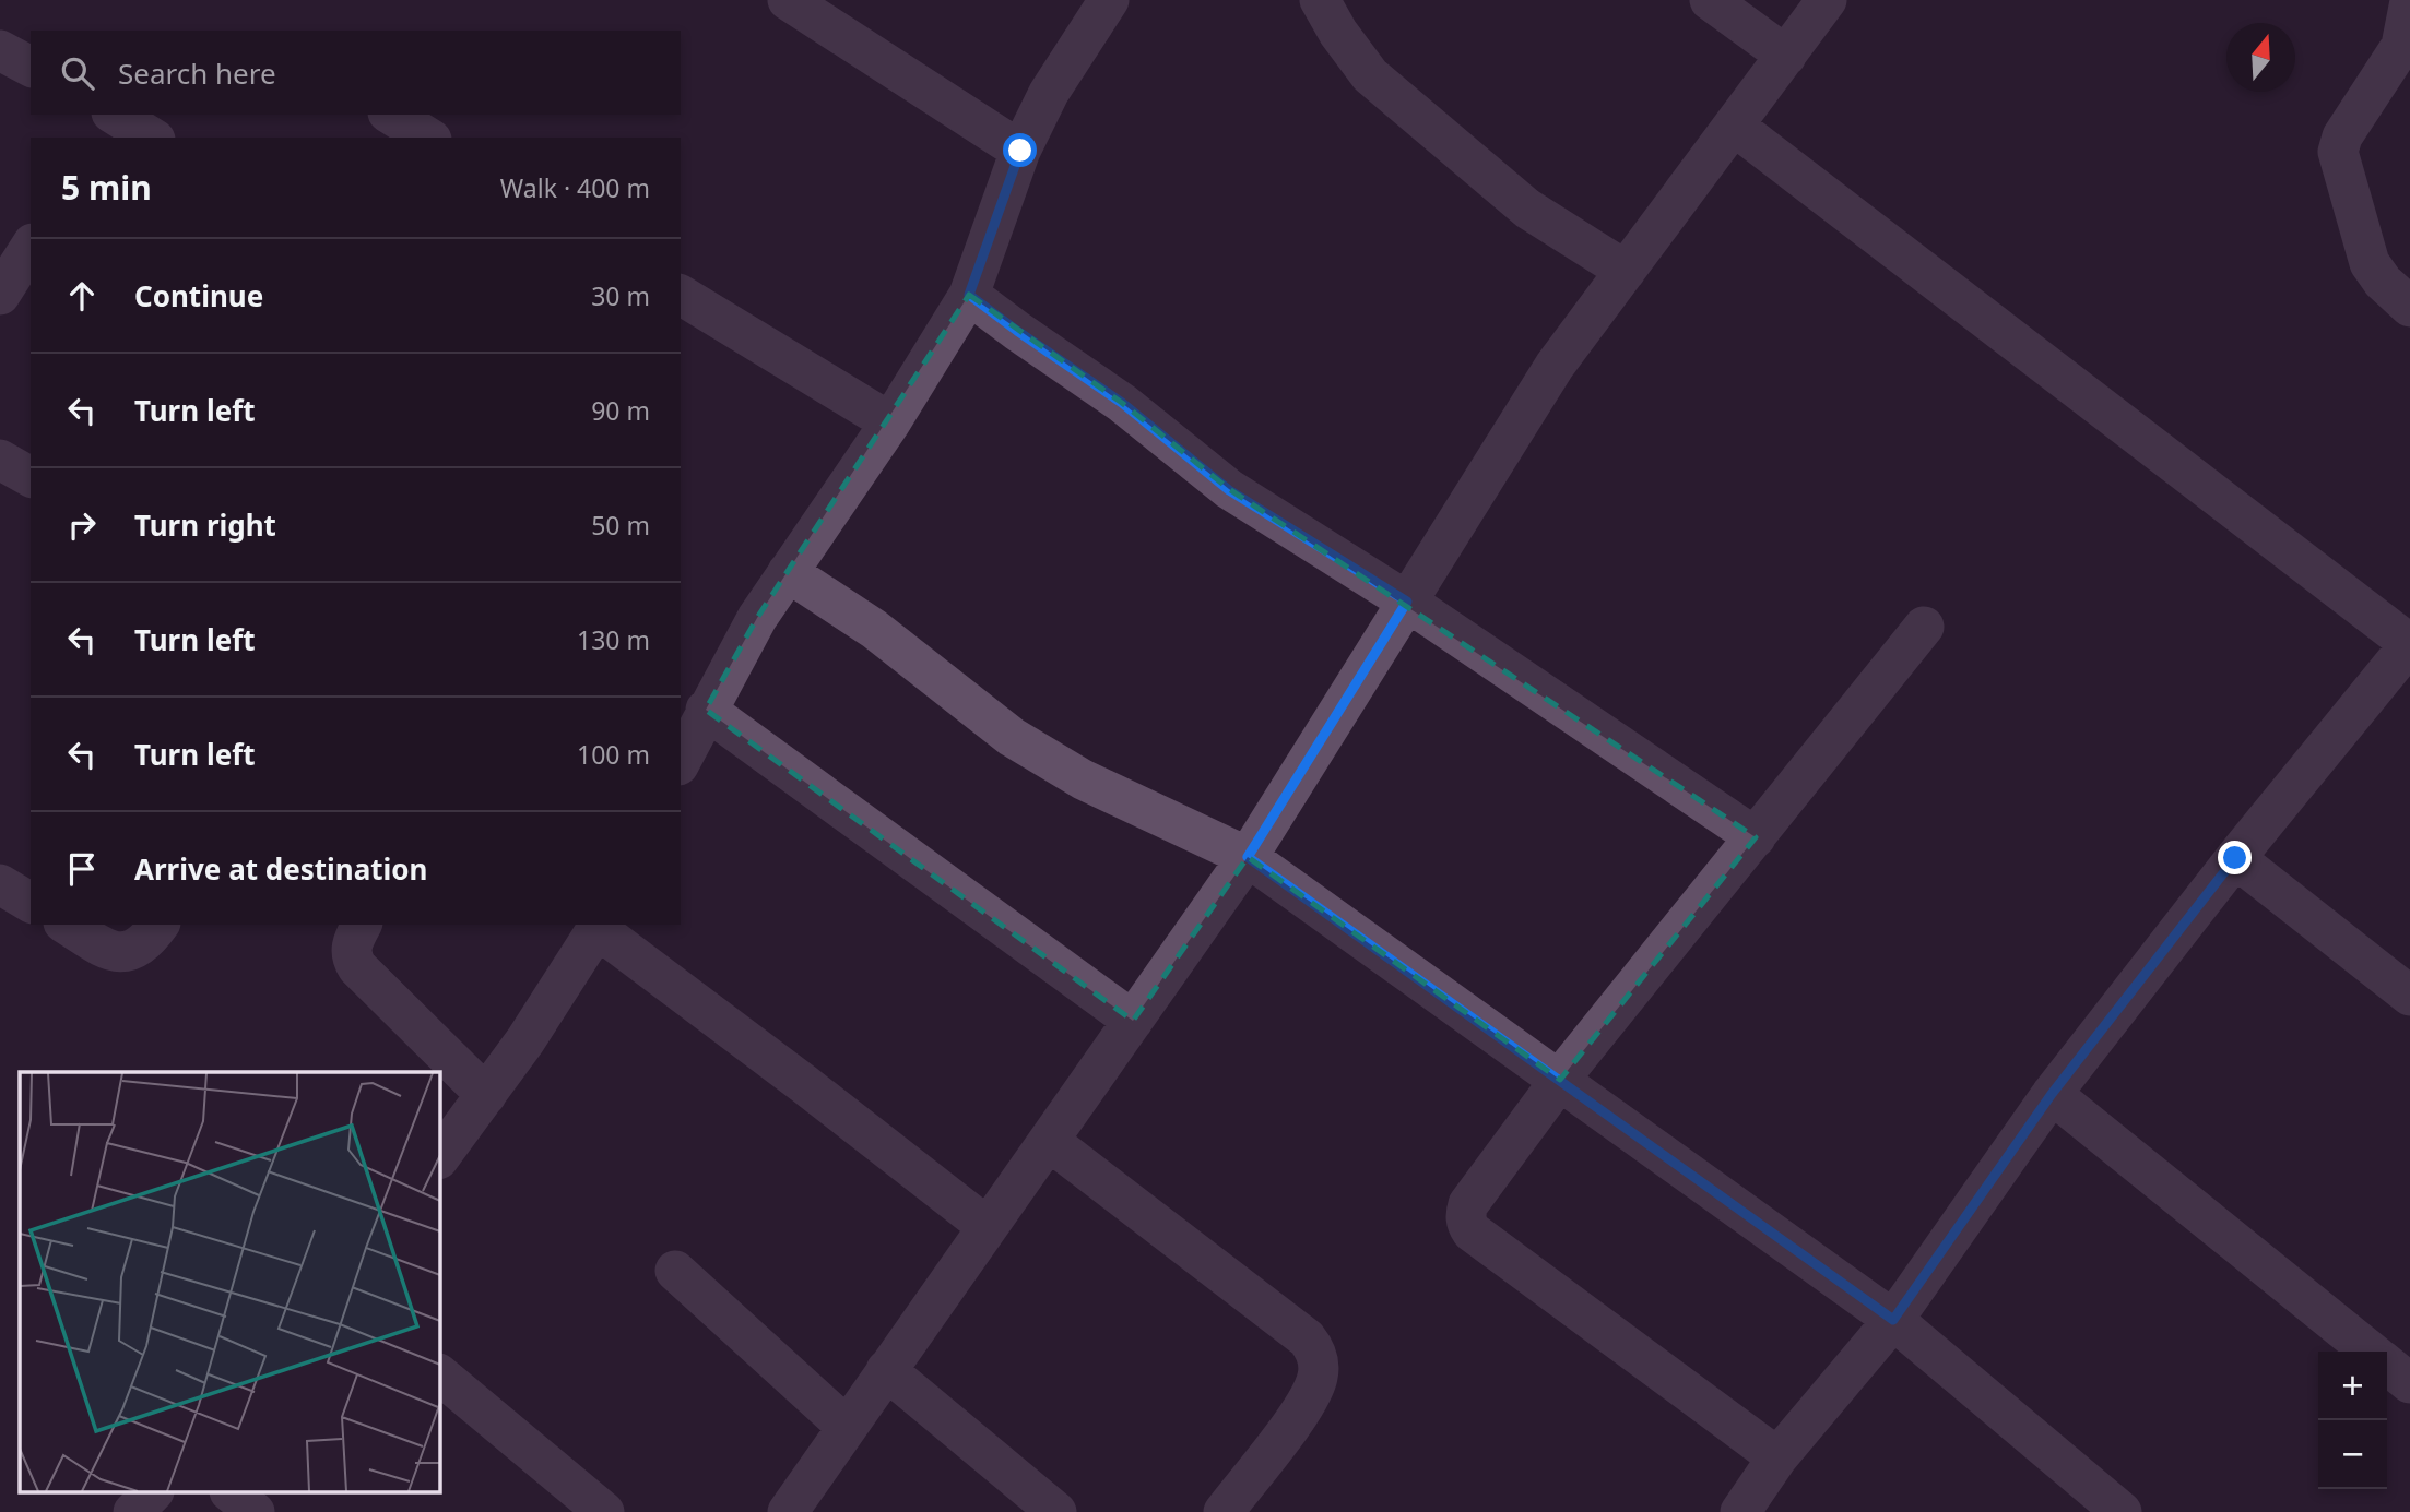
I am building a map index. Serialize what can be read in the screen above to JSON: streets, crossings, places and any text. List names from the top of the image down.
{
  "north": "top",
  "page": {
    "search": "Search here",
    "heading": ["5 min", "Walk · 400 m"],
    "list": [
      ["Continue", "30 m"],
      ["Turn left", "90 m"],
      ["Turn right", "50 m"],
      ["Turn left", "130 m"],
      ["Turn left", "100 m"],
      "Arrive at destination"
    ],
    "map_buttons": ["+", "−"]
  }
}
